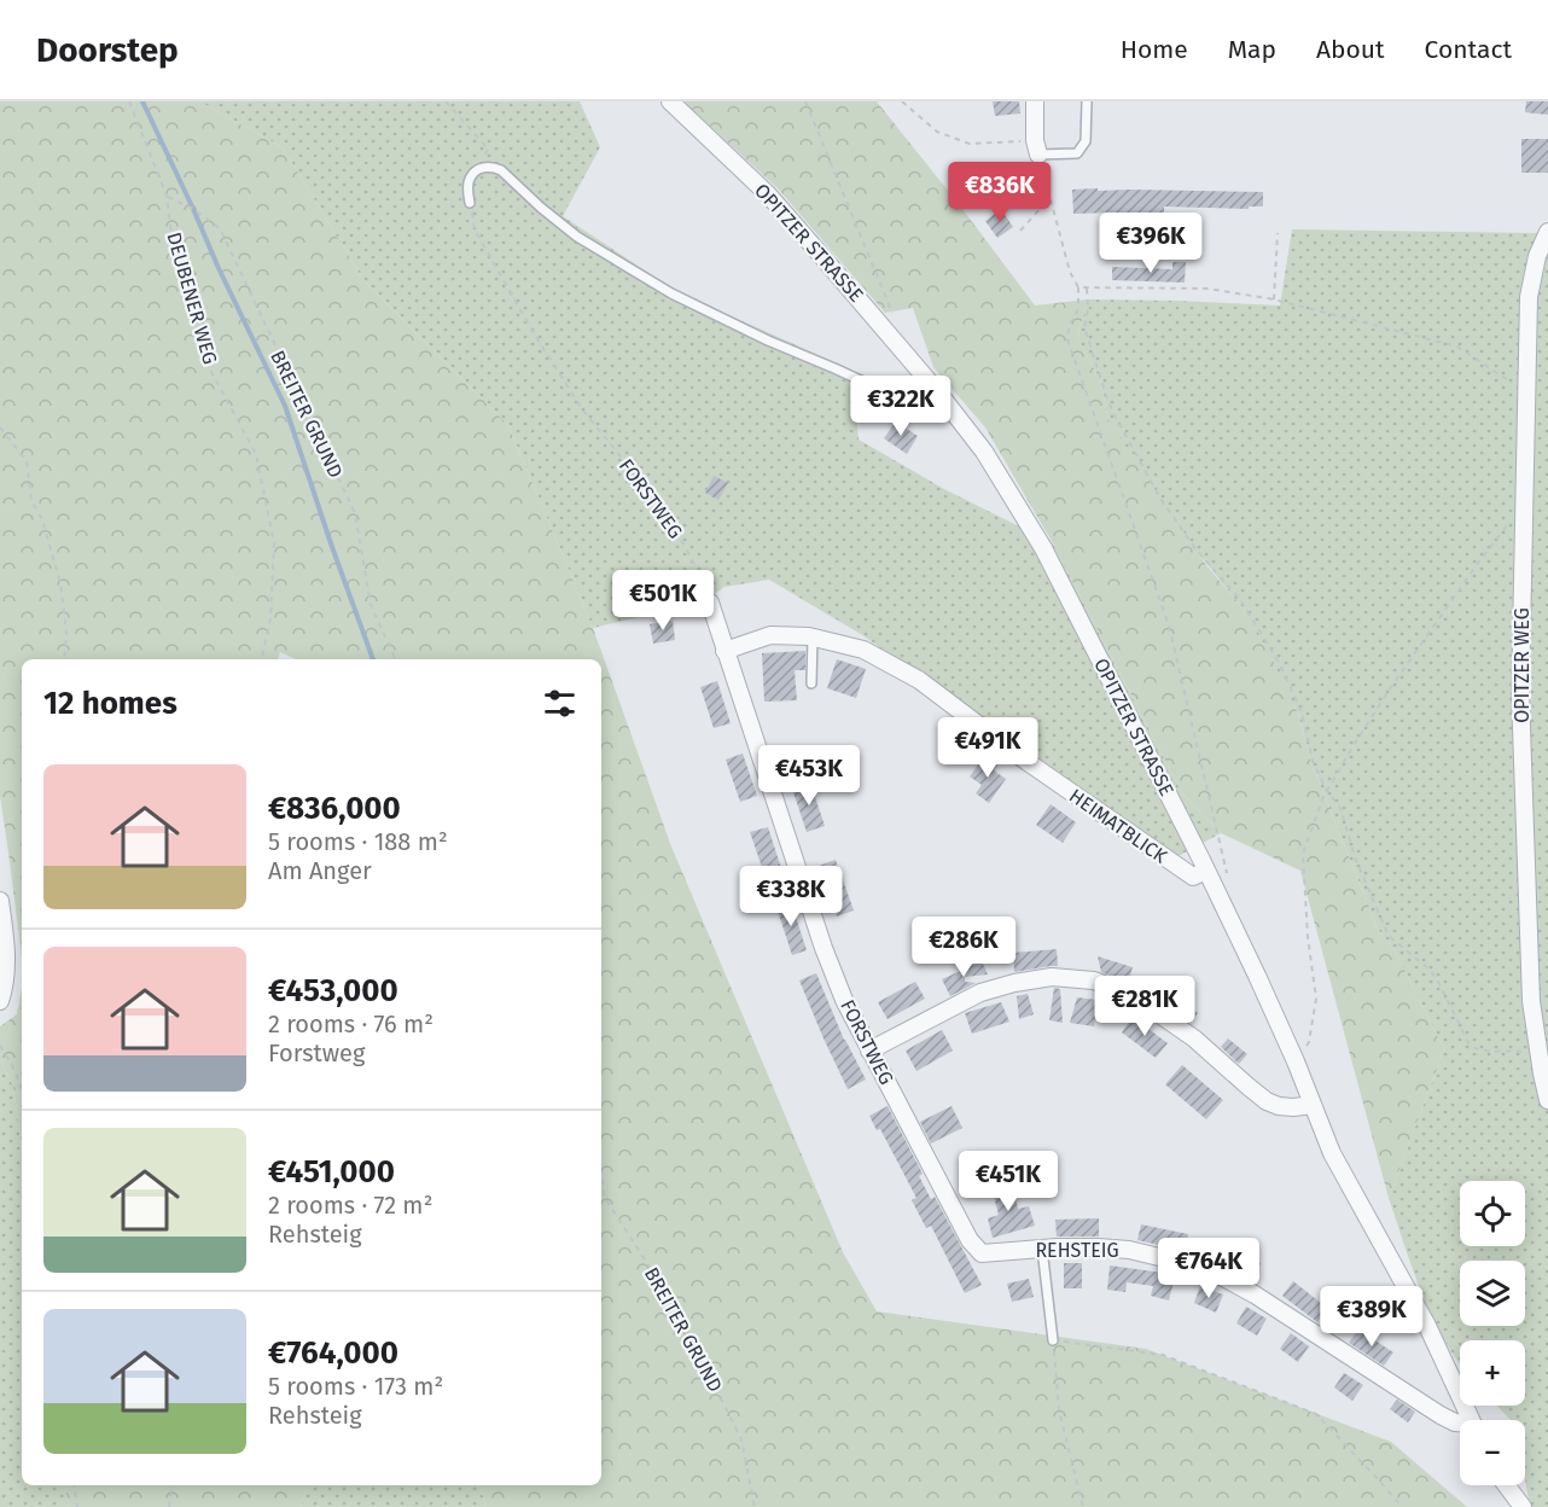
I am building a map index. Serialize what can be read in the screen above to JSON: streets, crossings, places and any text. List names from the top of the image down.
{
  "streets": {
    "street": [
      "OPITZER STRASSE",
      "FORSTWEG",
      "OPITZER WEG",
      "HEIMATBLICK",
      "REHSTEIG"
    ],
    "path": ["DEUBENER WEG", "BREITER GRUND"]
  },
  "crossings": [
    ["OPITZER STRASSE", "HEIMATBLICK"],
    ["DEUBENER WEG", "BREITER GRUND"],
    ["FORSTWEG", "HEIMATBLICK"],
    ["FORSTWEG", "REHSTEIG"]
  ],
  "page": {
    "header": "Doorstep",
    "nav": [
      "Home",
      "Map",
      "About",
      "Contact"
    ],
    "price": [
      "€836K",
      "€396K",
      "€322K",
      "€501K",
      "€491K",
      "€453K",
      "€338K",
      "€286K",
      "€281K",
      "€451K",
      "€764K",
      "€389K"
    ],
    "heading": "12 homes",
    "list": [
      {
        "name": "€836,000",
        "note": "5 rooms · 188 m² · Am Anger"
      },
      {
        "name": "€453,000",
        "note": "2 rooms · 76 m² · Forstweg"
      },
      {
        "name": "€451,000",
        "note": "2 rooms · 72 m² · Rehsteig"
      },
      {
        "name": "€764,000",
        "note": "5 rooms · 173 m² · Rehsteig"
      }
    ],
    "map_buttons": ["+", "−"]
  }
}
